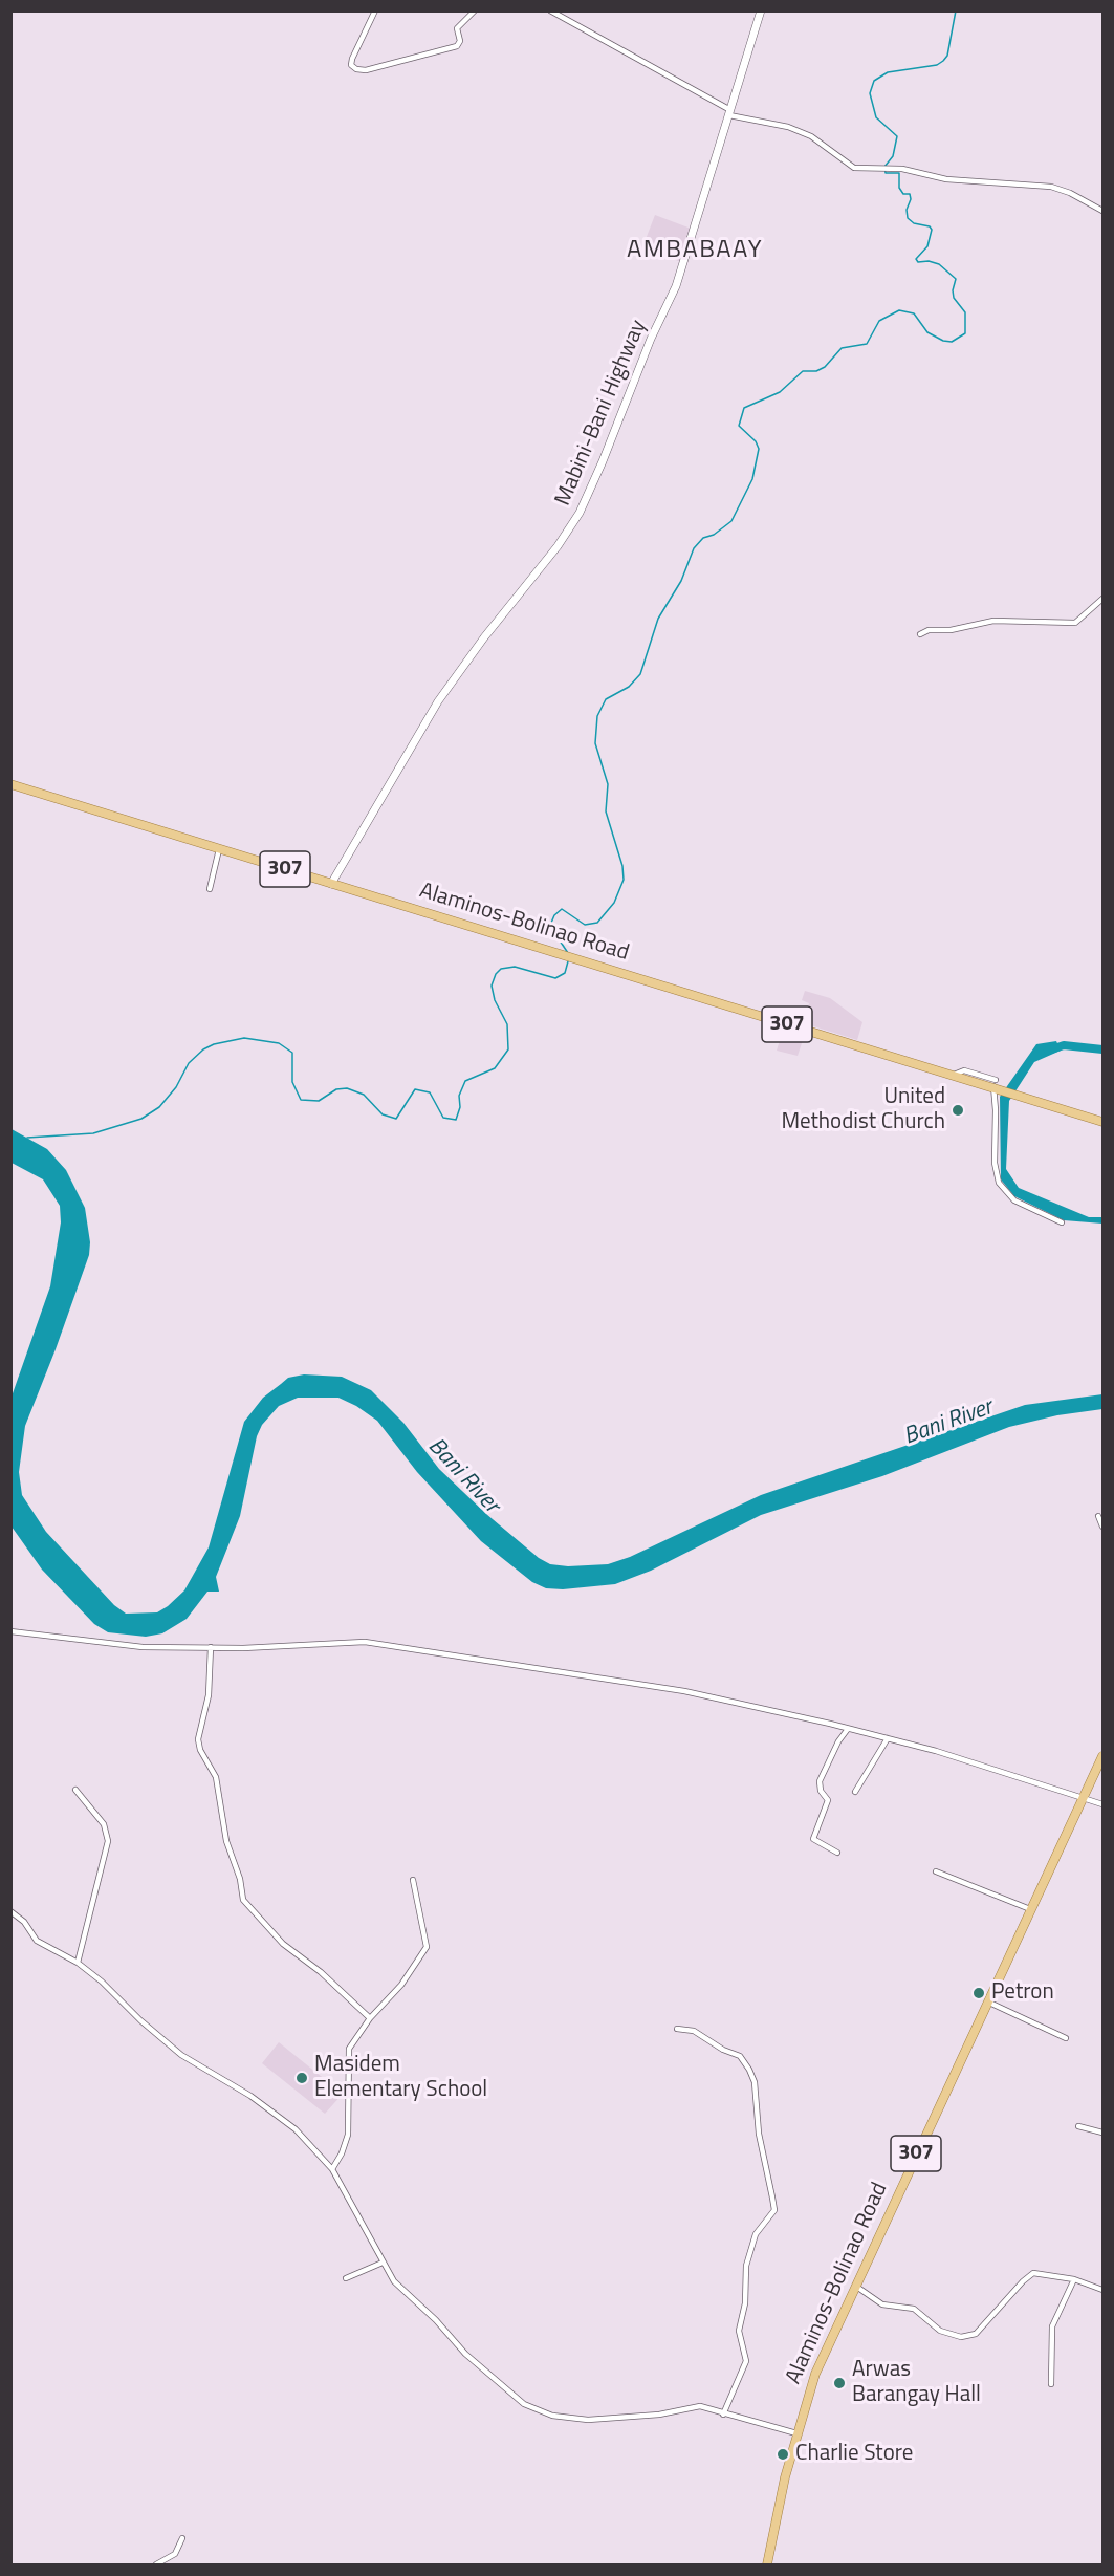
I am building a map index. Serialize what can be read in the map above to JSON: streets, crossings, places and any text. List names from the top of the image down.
{
  "streets": {
    "main road": ["Mabini-Bani Highway", "307", "Alaminos-Bolinao Road"]
  },
  "crossings": [
    ["Mabini-Bani Highway", "Alaminos-Bolinao Road"]
  ],
  "districts": ["AMBABAAY"],
  "water": ["Bani River"],
  "places": [
    "United Methodist Church",
    "Petron",
    "Masidem Elementary School",
    "Arwas Barangay Hall",
    "Charlie Store"
  ]
}
